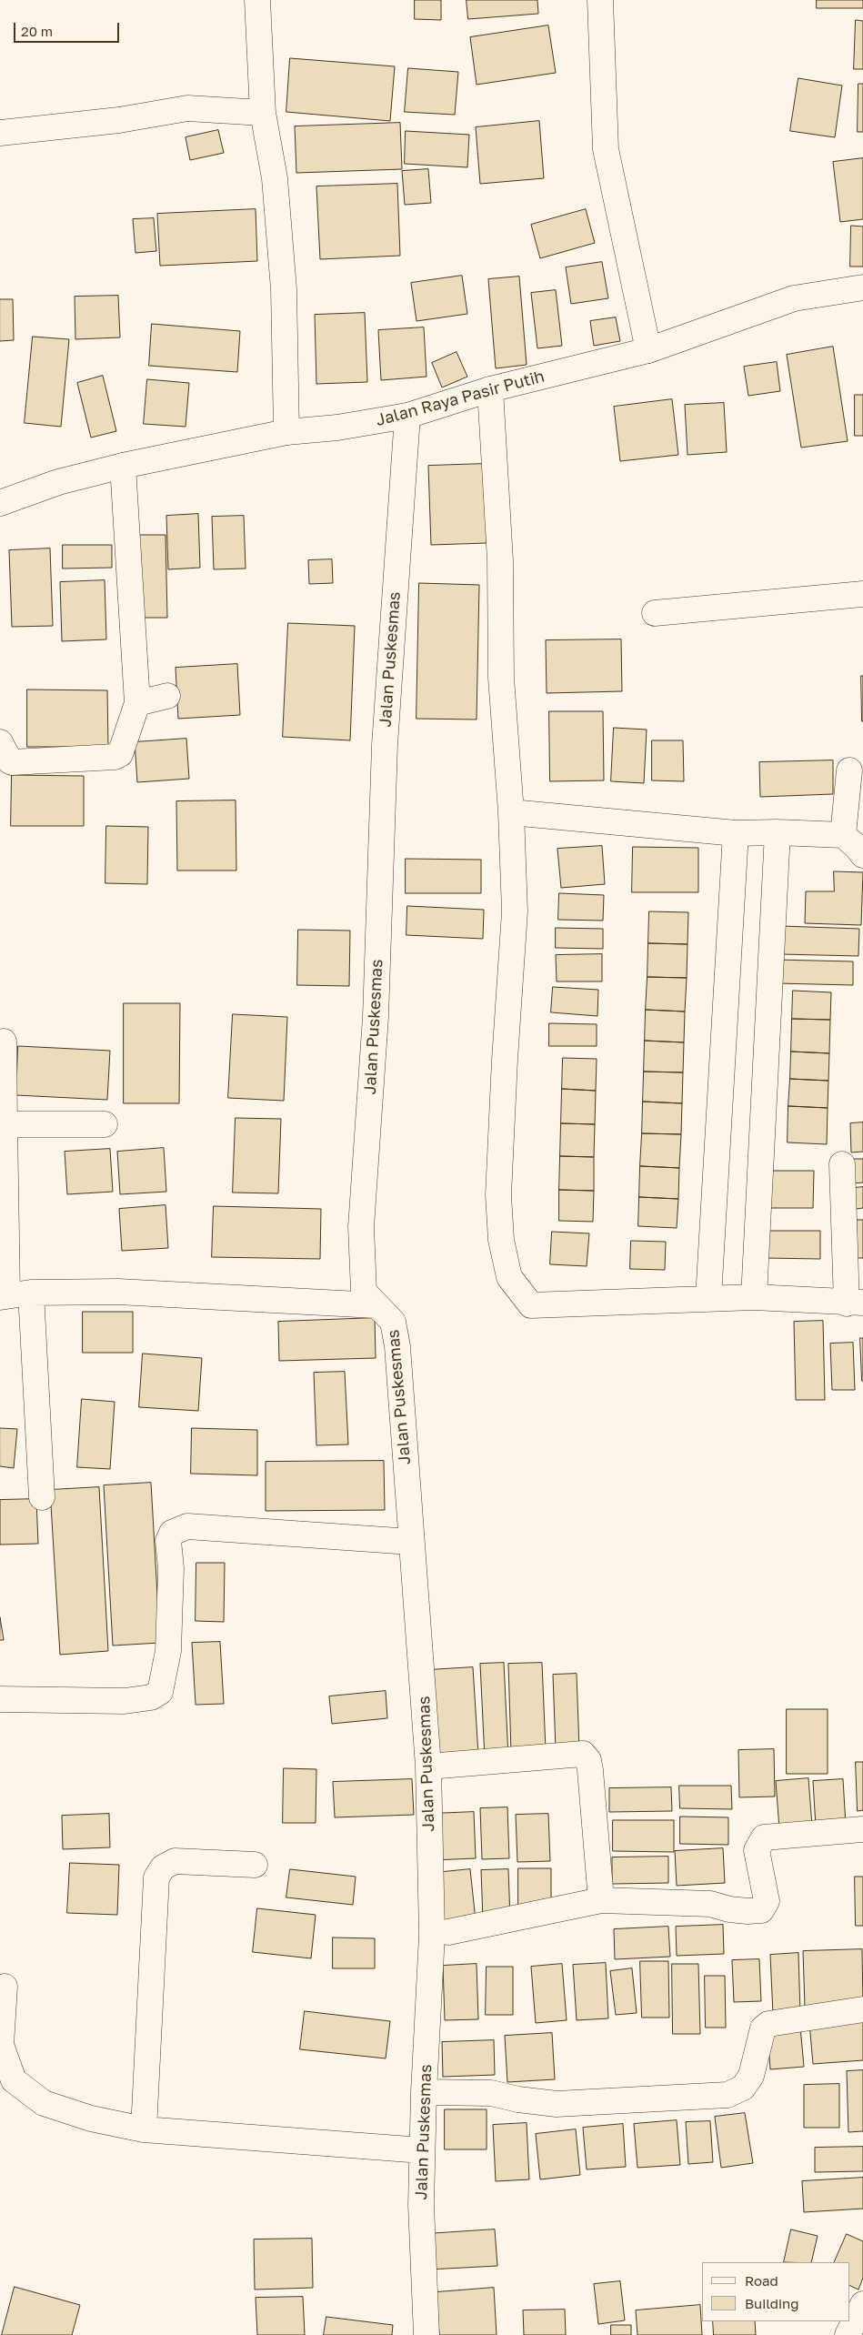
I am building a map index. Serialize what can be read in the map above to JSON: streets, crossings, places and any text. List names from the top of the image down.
{
  "streets": {
    "street": ["Jalan Raya Pasir Putih", "Jalan Puskesmas"]
  },
  "crossings": [
    ["Jalan Raya Pasir Putih", "Jalan Puskesmas"]
  ],
  "legend": ["Road", "Building"],
  "scale_bar": "20 m"
}
